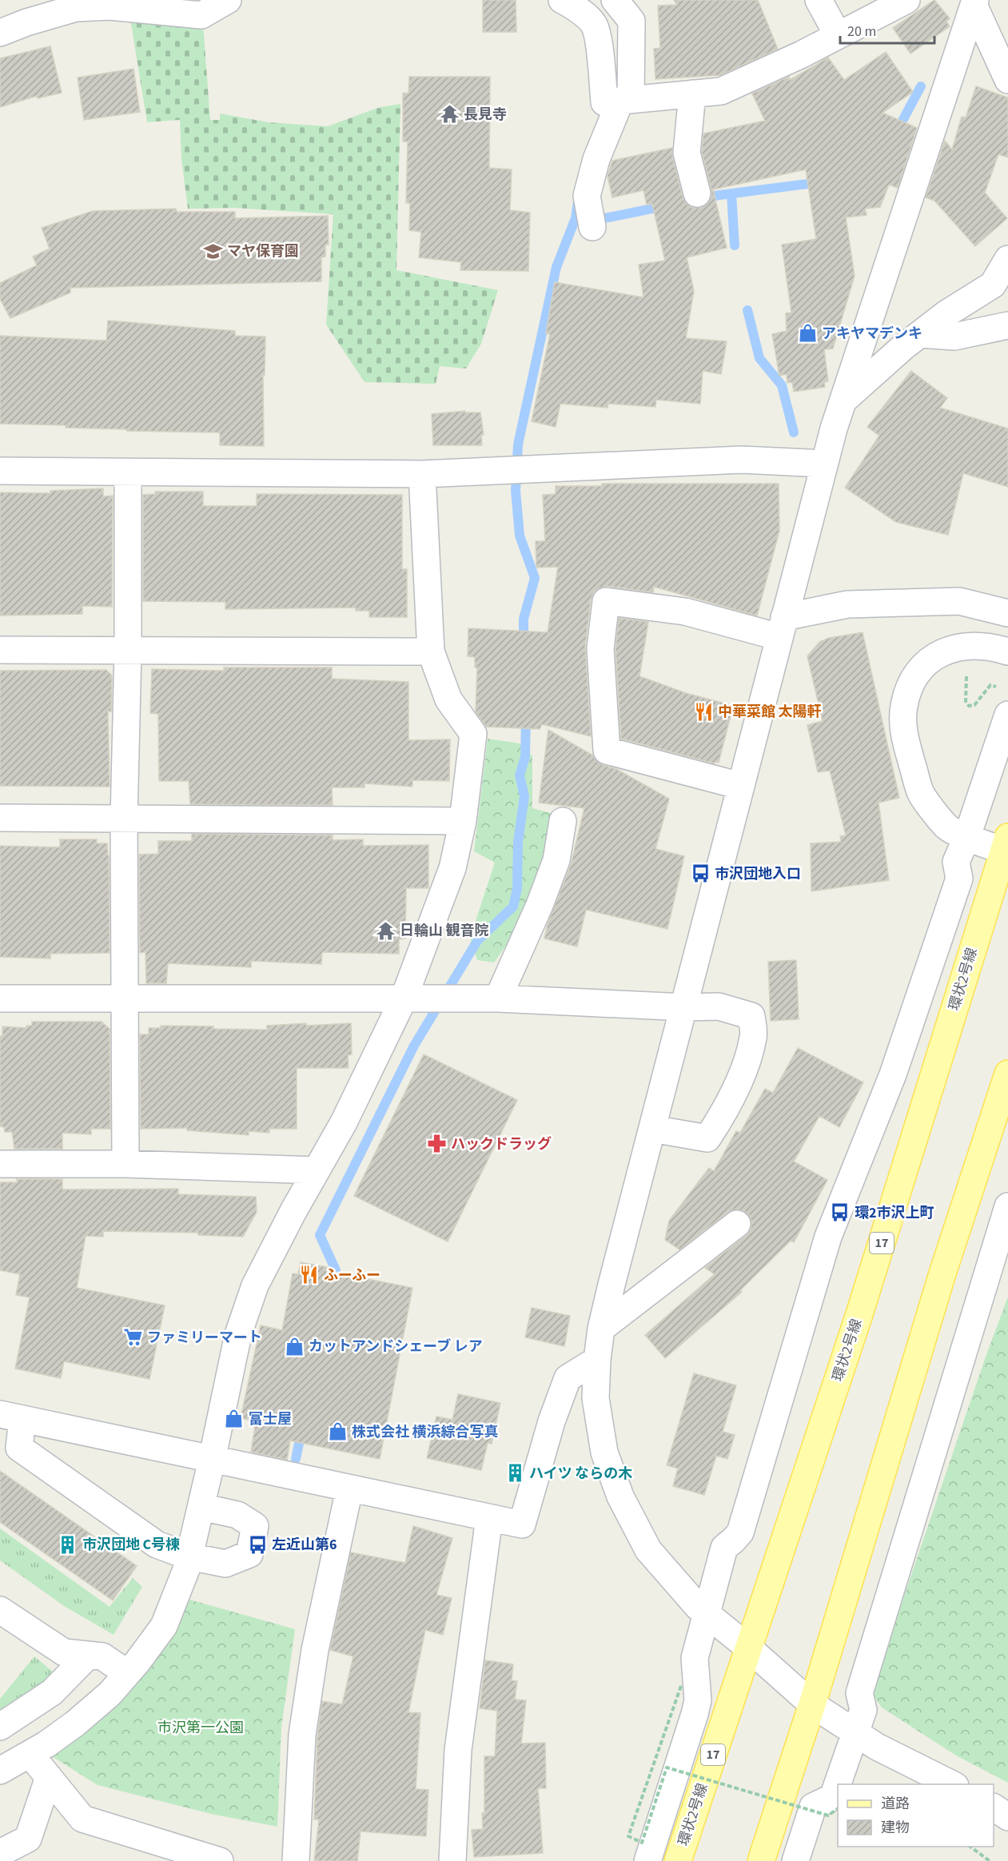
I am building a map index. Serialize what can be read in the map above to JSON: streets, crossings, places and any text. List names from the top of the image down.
{
  "streets": {
    "main road": ["環状2号線", "17"]
  },
  "parks": ["市沢第一公園"],
  "places": {
    "temple": ["長見寺", "日輪山 観音院"],
    "school or university": ["マヤ保育園"],
    "shop": [
      "アキヤマデンキ",
      "カットアンドシェーブ レア",
      "富士屋",
      "株式会社 横浜綜合写真"
    ],
    "restaurant": ["中華菜館 太陽軒", "ふーふー"],
    "bus stop": ["市沢団地入口", "環2市沢上町", "左近山第6"],
    "pharmacy": ["ハックドラッグ"],
    "supermarket": ["ファミリーマート"],
    "building": ["ハイツ ならの木", "市沢団地 C号棟"]
  },
  "legend": ["道路", "建物"],
  "scale_bar": "20 m"
}
